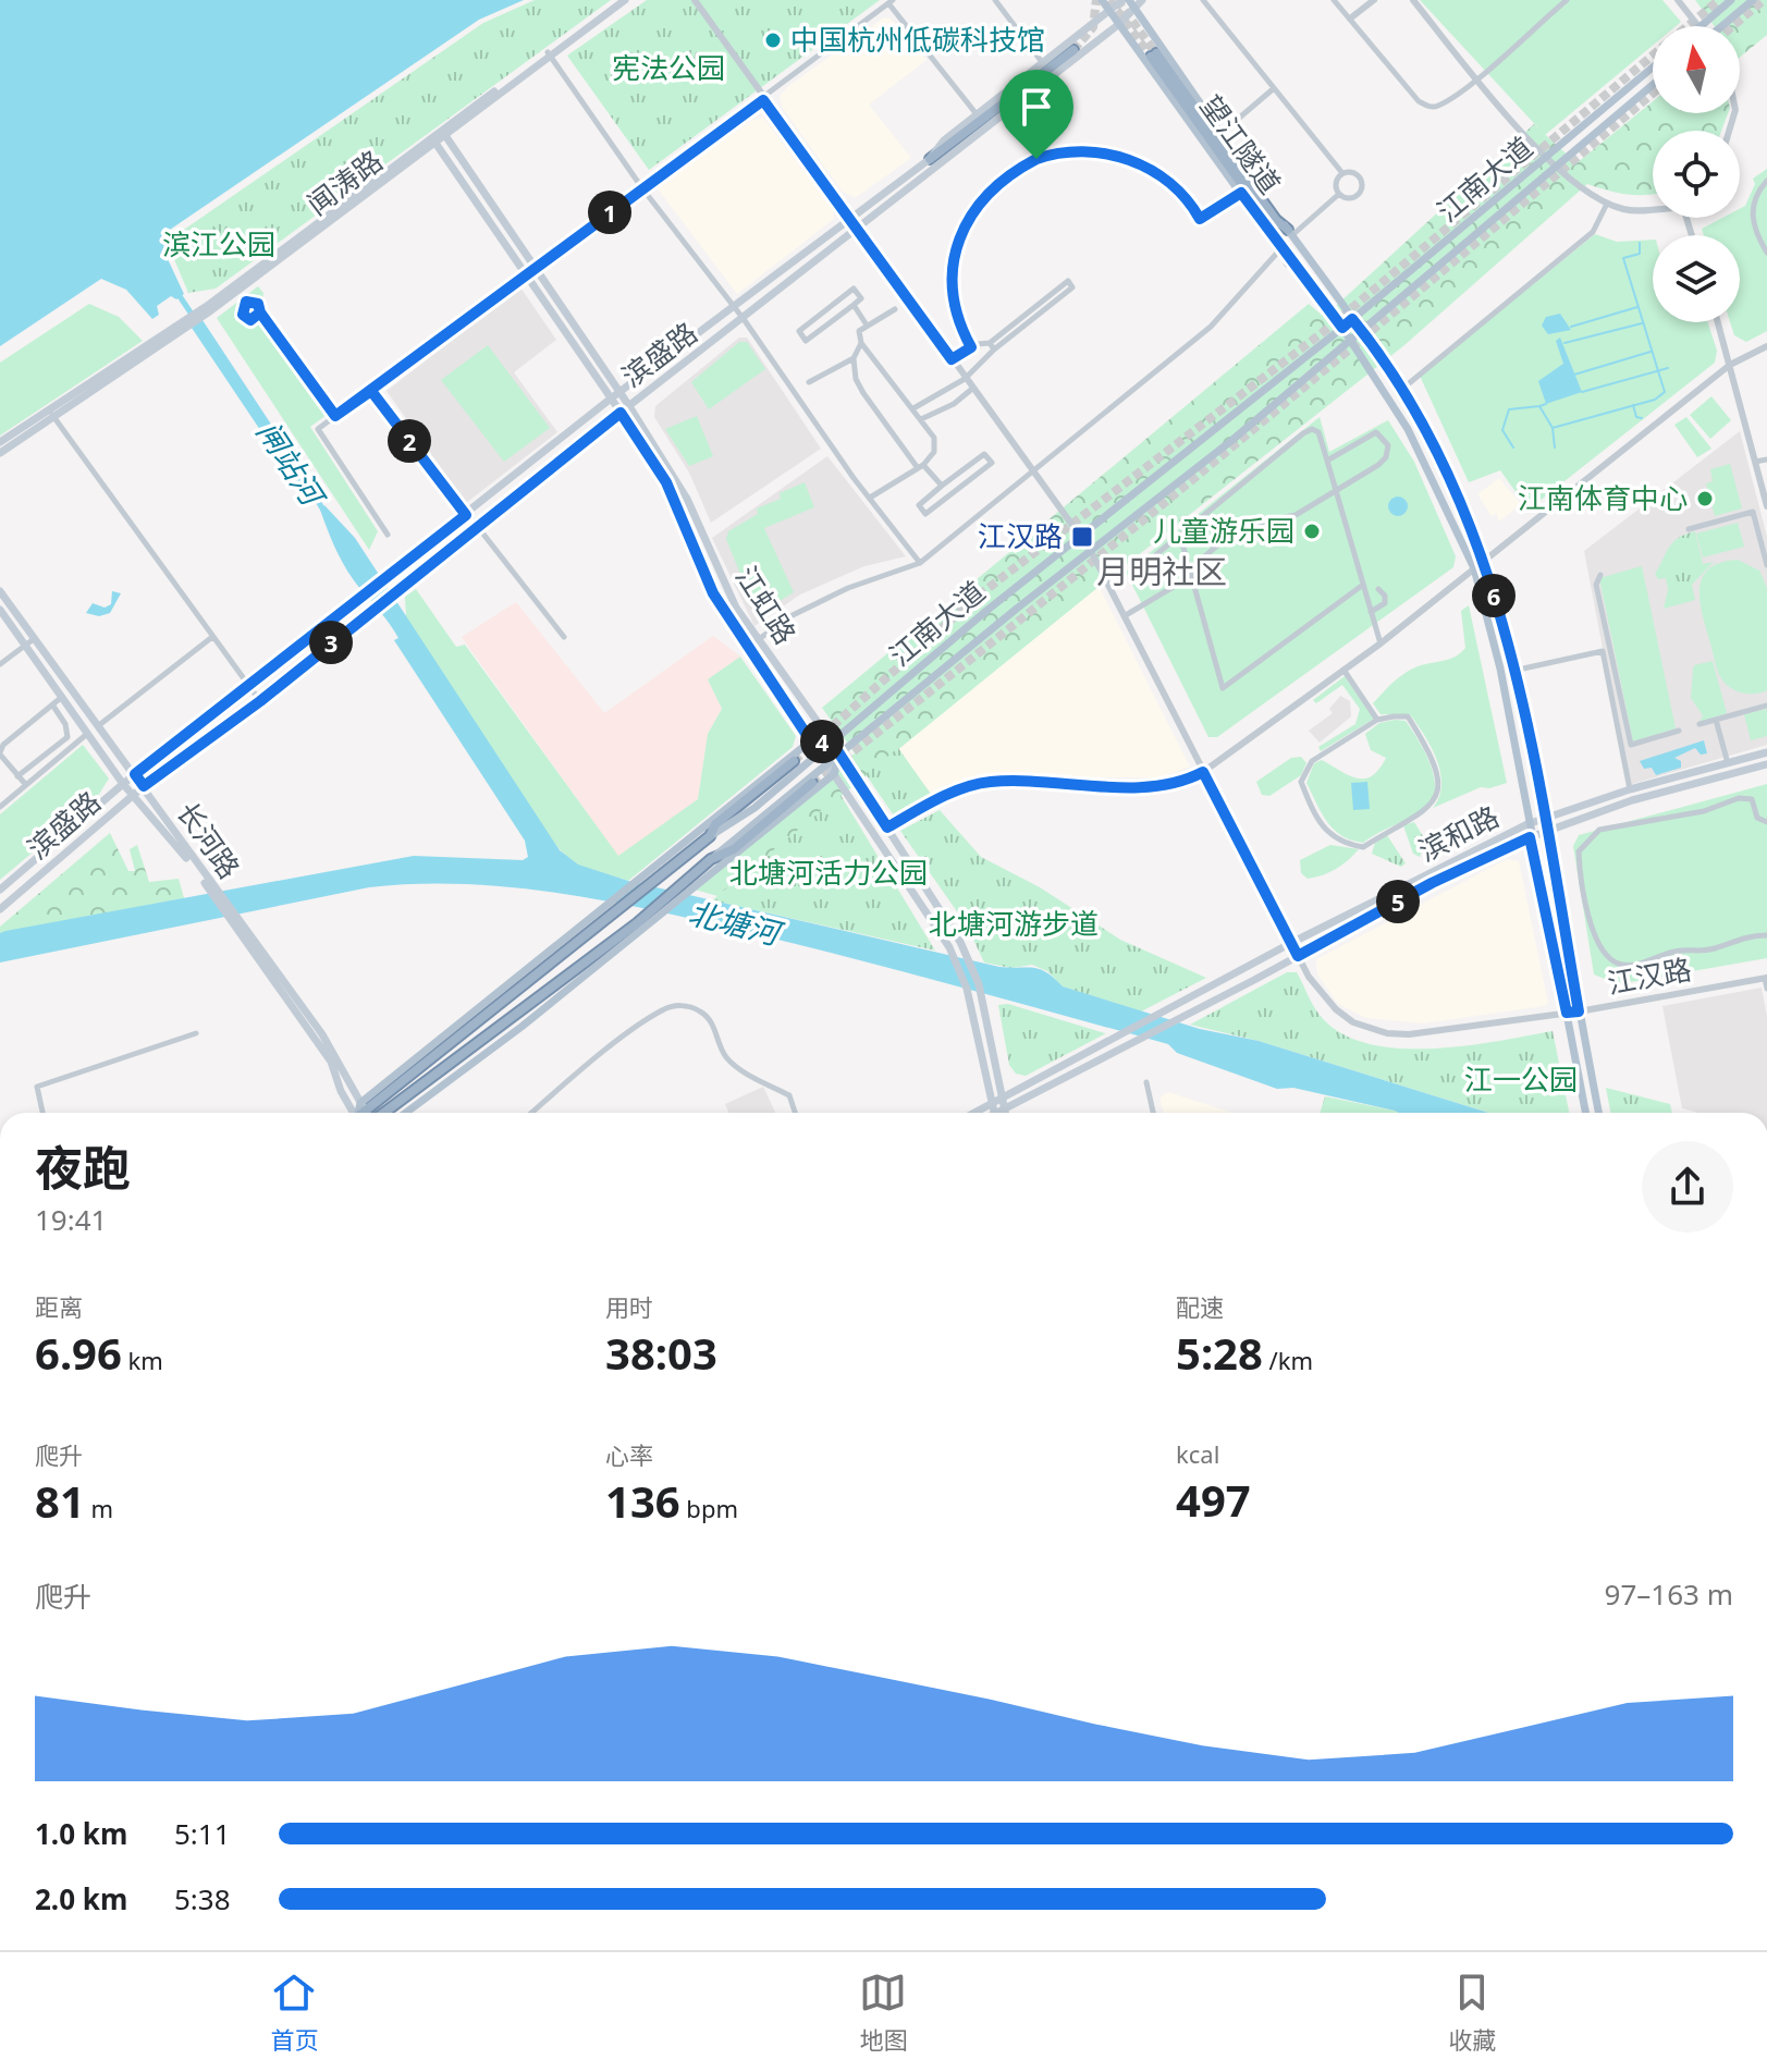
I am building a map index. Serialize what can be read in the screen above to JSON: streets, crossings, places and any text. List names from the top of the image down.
{
  "streets": {
    "highway": ["望江隧道", "江南大道"],
    "main road": [
      "闻涛路",
      "滨盛路",
      "江虹路",
      "滨和路",
      "长河路"
    ],
    "street": ["江汉路"]
  },
  "crossings": [
    ["江南大道", "江虹路"],
    ["江南大道", "江汉路"],
    ["闻涛路", "江虹路"],
    ["滨盛路", "江虹路"],
    ["滨盛路", "长河路"],
    ["滨盛路", "江汉路"],
    ["江虹路", "滨和路"],
    ["滨和路", "江汉路"]
  ],
  "districts": ["月明社区"],
  "water": ["闸站河", "北塘河"],
  "parks": [
    "宪法公园",
    "滨江公园",
    "北塘河活力公园",
    "北塘河游步道",
    "江一公园"
  ],
  "places": {
    "other": ["中国杭州低碳科技馆", "江南体育中心", "儿童游乐园"],
    "transit": ["江汉路"]
  },
  "north": "top",
  "page": {
    "pins": [
      "1",
      "2",
      "6",
      "3",
      "4",
      "5"
    ],
    "heading": ["夜跑", "19:41"],
    "stats": [
      ["距离", "6.96 km"],
      ["用时", "38:03"],
      ["配速", "5:28 /km"],
      ["爬升", "81 m"],
      ["心率", "136 bpm"],
      ["kcal", "497"]
    ],
    "chart": ["爬升", "97–163 m"],
    "list": [
      {
        "name": "1.0 km",
        "note": "5:11"
      },
      {
        "name": "2.0 km",
        "note": "5:38"
      }
    ],
    "tabs": ["首页", "地图", "收藏"]
  }
}
